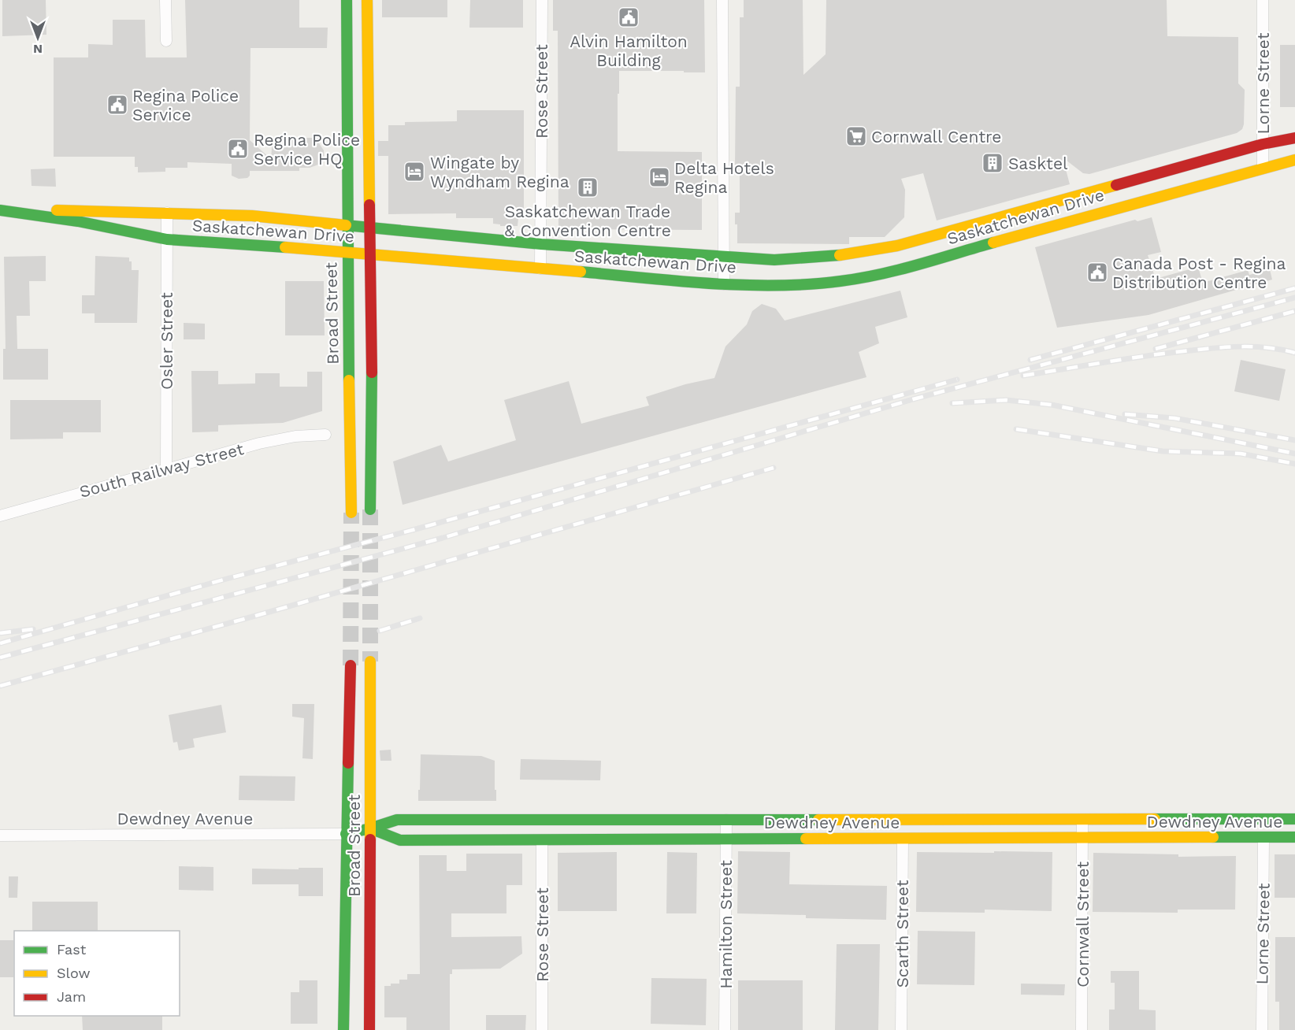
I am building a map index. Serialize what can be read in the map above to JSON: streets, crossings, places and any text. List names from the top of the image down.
{
  "streets": {
    "main road": ["Saskatchewan Drive", "Broad Street", "Dewdney Avenue"],
    "street": [
      "Lorne Street",
      "Rose Street",
      "Osler Street",
      "South Railway Street",
      "Hamilton Street",
      "Cornwall Street",
      "Scarth Street"
    ]
  },
  "crossings": [
    ["Lorne Street", "Saskatchewan Drive"],
    ["Lorne Street", "Dewdney Avenue"],
    ["Rose Street", "Saskatchewan Drive"],
    ["Rose Street", "Dewdney Avenue"],
    ["Saskatchewan Drive", "Broad Street"],
    ["Saskatchewan Drive", "Osler Street"],
    ["Broad Street", "Dewdney Avenue"],
    ["Osler Street", "South Railway Street"],
    ["Dewdney Avenue", "Hamilton Street"],
    ["Dewdney Avenue", "Cornwall Street"],
    ["Dewdney Avenue", "Scarth Street"]
  ],
  "places": {
    "public building": [
      "Alvin Hamilton Building",
      "Regina Police Service",
      "Regina Police Service HQ",
      "Canada Post - Regina Distribution Centre"
    ],
    "supermarket": ["Cornwall Centre"],
    "building": ["Sasktel", "Saskatchewan Trade & Convention Centre"],
    "hotel": ["Wingate by Wyndham Regina", "Delta Hotels Regina"]
  },
  "legend": ["Fast", "Slow", "Jam"],
  "north": "bottom"
}
